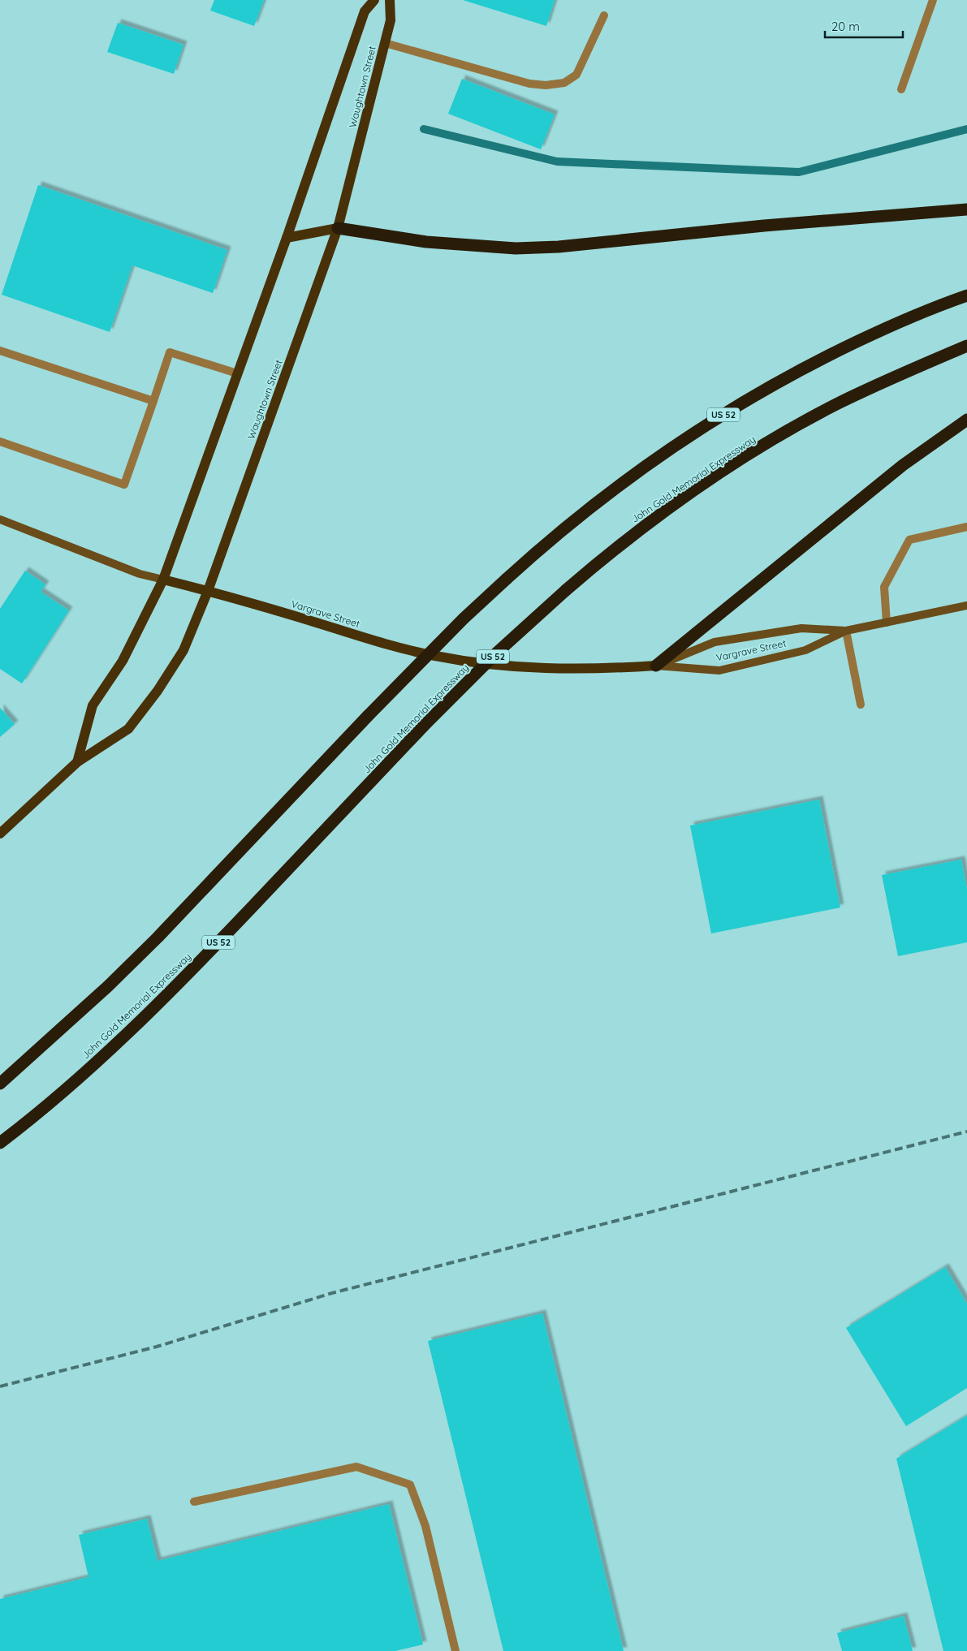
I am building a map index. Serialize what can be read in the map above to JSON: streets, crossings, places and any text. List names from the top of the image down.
{
  "streets": {
    "highway": ["US 52", "John Gold Memorial Expressway"],
    "main road": ["Waughtown Street", "Vargrave Street"]
  },
  "crossings": [
    ["Waughtown Street", "Vargrave Street"]
  ],
  "scale_bar": "20 m"
}
